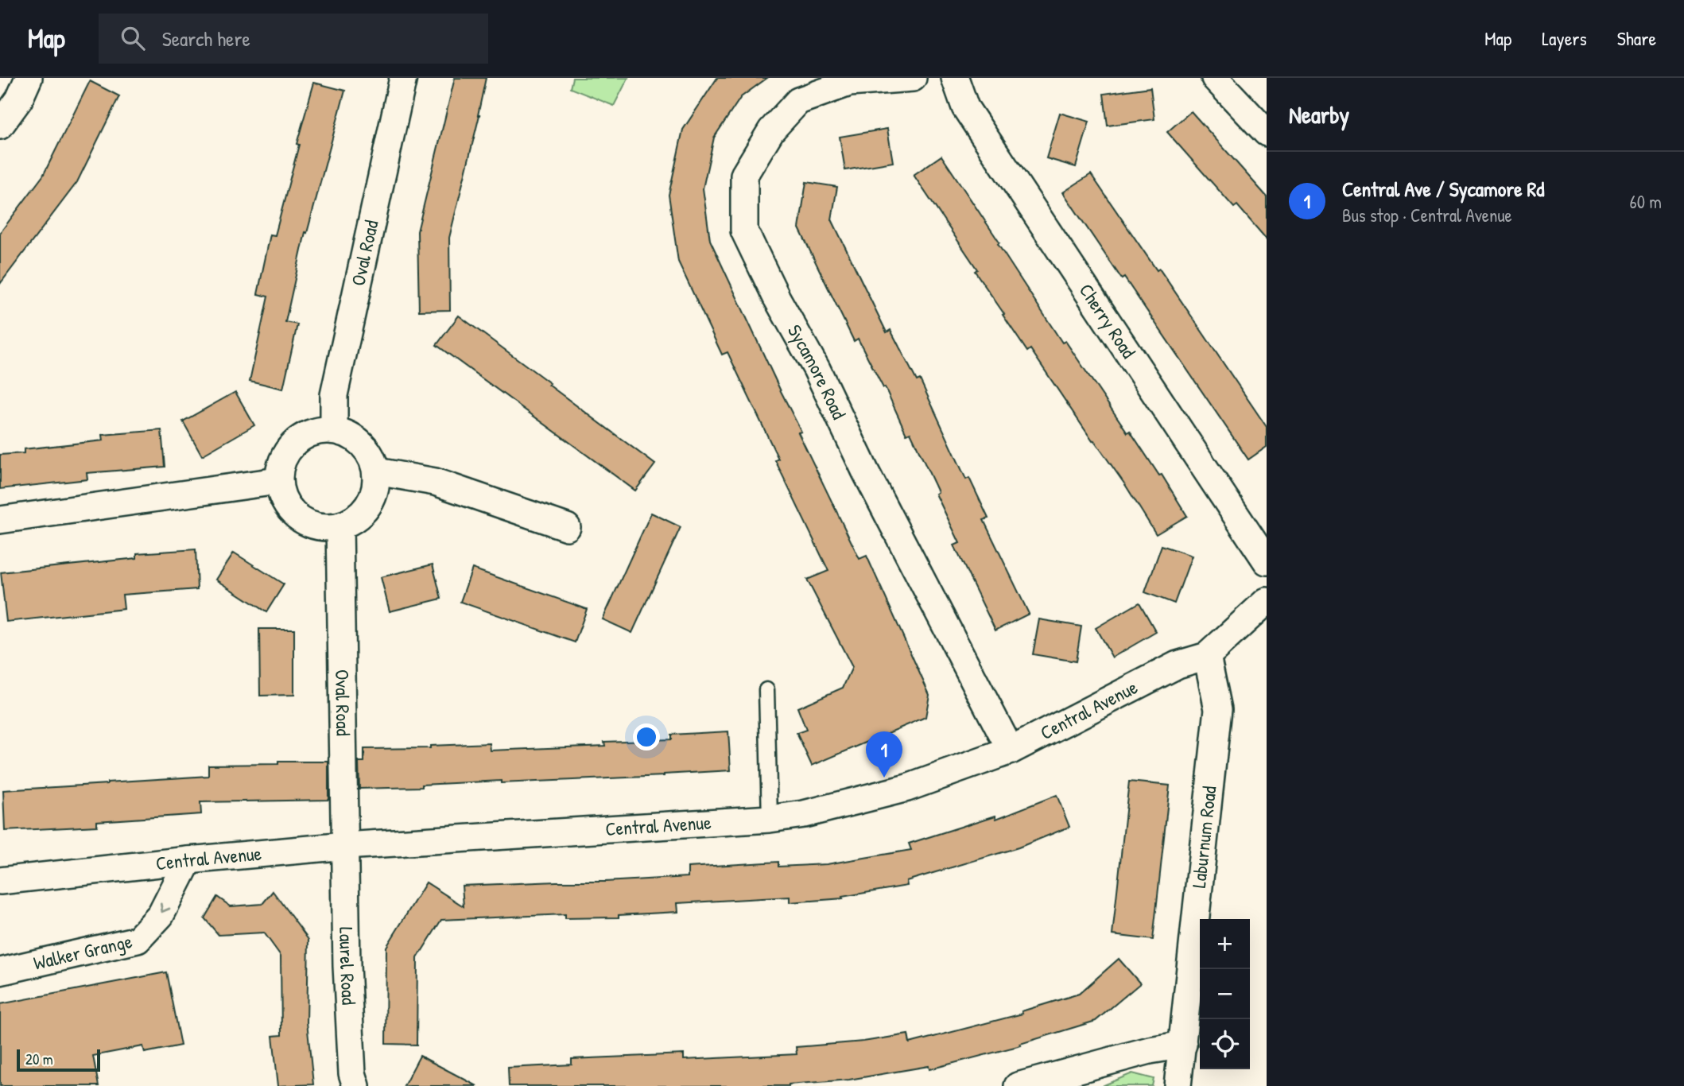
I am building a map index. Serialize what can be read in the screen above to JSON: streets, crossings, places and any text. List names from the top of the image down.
{
  "streets": {
    "street": [
      "Oval Road",
      "Cherry Road",
      "Sycamore Road",
      "Central Avenue",
      "Laburnum Road",
      "Walker Grange",
      "Laurel Road"
    ]
  },
  "crossings": [
    ["Oval Road", "Central Avenue"],
    ["Oval Road", "Laurel Road"],
    ["Sycamore Road", "Central Avenue"],
    ["Central Avenue", "Laburnum Road"],
    ["Central Avenue", "Walker Grange"],
    ["Central Avenue", "Laurel Road"]
  ],
  "one_way": ["Walker Grange"],
  "scale_bar": "20 m",
  "page": {
    "header": "Map",
    "search": "Search here",
    "nav": ["Map", "Layers", "Share"],
    "heading": "Nearby",
    "list": [
      {
        "mark": "1",
        "name": "Central Ave / Sycamore Rd",
        "note": "Bus stop · Central Avenue",
        "value": "60 m"
      }
    ],
    "pins": "1",
    "map_buttons": ["+", "−"],
    "scale": "20 m"
  }
}
